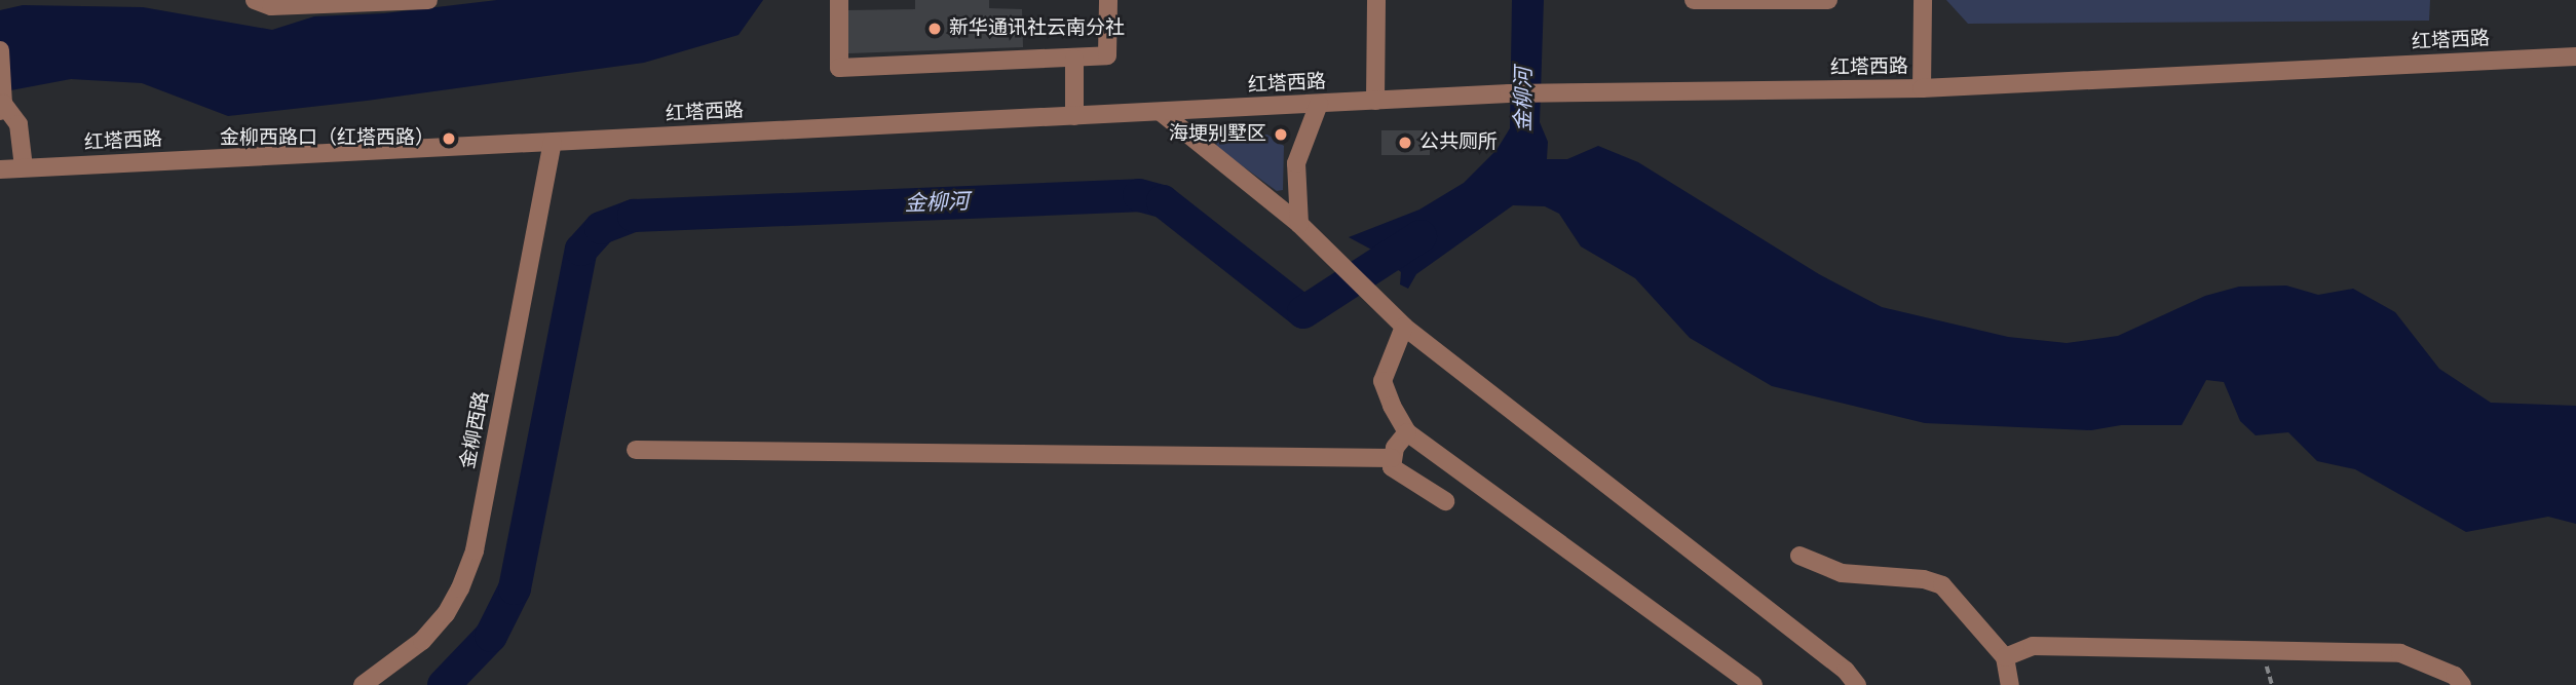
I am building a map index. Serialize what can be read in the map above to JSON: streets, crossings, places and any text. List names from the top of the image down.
{
  "streets": {
    "street": ["红塔西路", "金柳西路"]
  },
  "crossings": [
    ["红塔西路", "金柳西路"]
  ],
  "water": ["金柳河"],
  "places": [
    "新华通讯社云南分社",
    "海埂别墅区",
    "金柳西路口（红塔西路）",
    "公共厕所"
  ]
}
